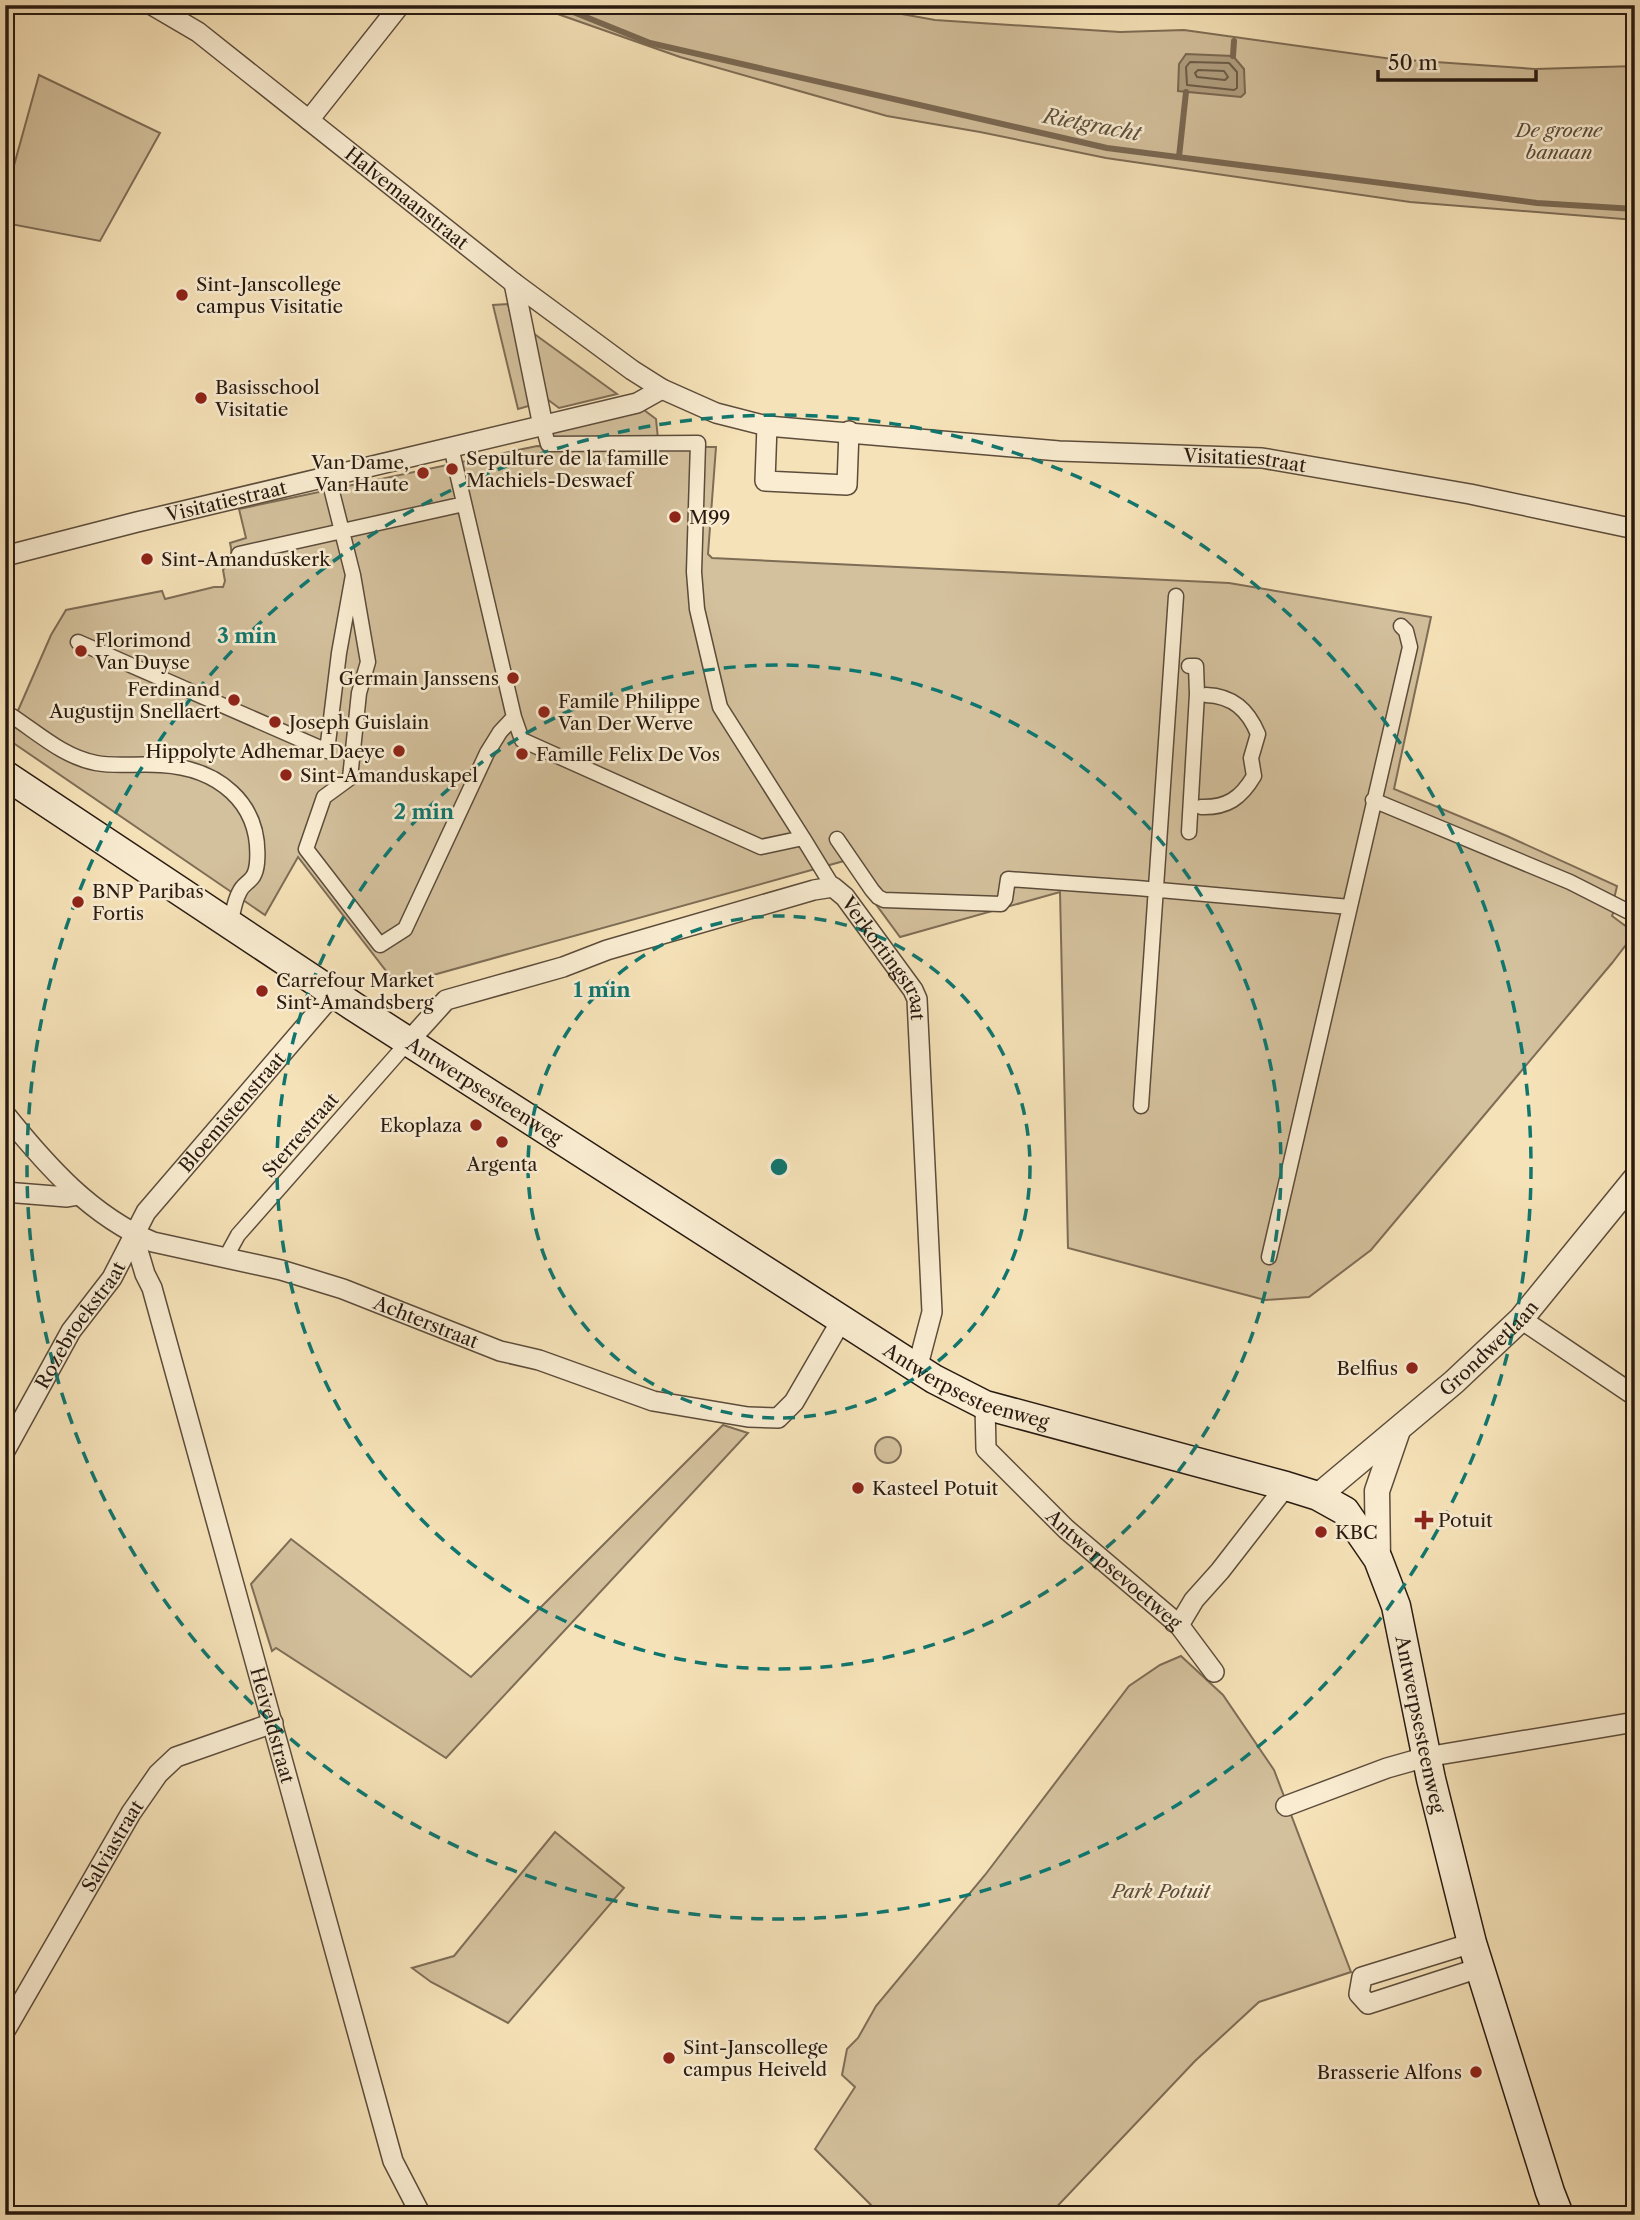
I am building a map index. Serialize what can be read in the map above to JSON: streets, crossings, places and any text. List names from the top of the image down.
{
  "streets": {
    "main road": ["Antwerpsesteenweg"],
    "street": [
      "Halvemaanstraat",
      "Visitatiestraat",
      "Verkortingstraat",
      "Bloemistenstraat",
      "Sterrestraat",
      "Achterstraat",
      "Rozebroekstraat",
      "Grondwetlaan",
      "Antwerpsevoetweg",
      "Heiveldstraat",
      "Salviastraat"
    ]
  },
  "crossings": [
    ["Halvemaanstraat", "Visitatiestraat"],
    ["Verkortingstraat", "Antwerpsesteenweg"],
    ["Verkortingstraat", "Sterrestraat"],
    ["Antwerpsesteenweg", "Bloemistenstraat"],
    ["Antwerpsesteenweg", "Sterrestraat"],
    ["Antwerpsesteenweg", "Achterstraat"],
    ["Antwerpsesteenweg", "Grondwetlaan"],
    ["Antwerpsesteenweg", "Antwerpsevoetweg"],
    ["Bloemistenstraat", "Achterstraat"],
    ["Bloemistenstraat", "Rozebroekstraat"],
    ["Bloemistenstraat", "Heiveldstraat"],
    ["Sterrestraat", "Achterstraat"],
    ["Achterstraat", "Rozebroekstraat"],
    ["Achterstraat", "Heiveldstraat"],
    ["Rozebroekstraat", "Heiveldstraat"],
    ["Heiveldstraat", "Salviastraat"]
  ],
  "water": ["Rietgracht"],
  "parks": ["De groene banaan", "Park Potuit"],
  "places": {
    "other": [
      "Sint-Janscollege campus Visitatie",
      "Basisschool Visitatie",
      "Sepulture de la famille Machiels-Deswaef",
      "Van Dame, Van Haute",
      "M99",
      "Sint-Amanduskerk",
      "Florimond Van Duyse",
      "Germain Janssens",
      "Ferdinand Augustijn Snellaert",
      "Famile Philippe Van Der Werve",
      "Joseph Guislain",
      "Hippolyte Adhemar Daeye",
      "Famille Felix De Vos",
      "Sint-Amanduskapel",
      "BNP Paribas Fortis",
      "Carrefour Market Sint-Amandsberg",
      "Ekoplaza",
      "Argenta",
      "Belfius",
      "Kasteel Potuit",
      "KBC",
      "Sint-Janscollege campus Heiveld",
      "Brasserie Alfons"
    ],
    "health": ["Potuit"]
  },
  "scale_bar": "50 m",
  "rings": ["3 min", "2 min", "1 min"]
}
